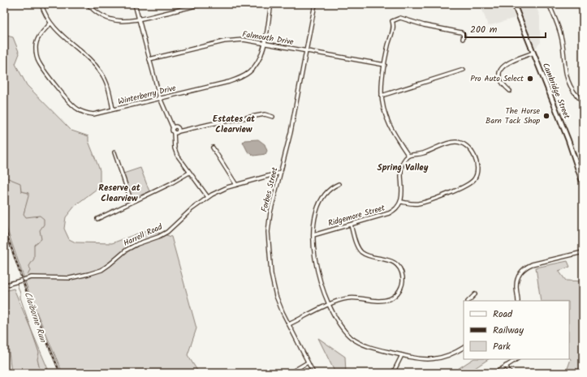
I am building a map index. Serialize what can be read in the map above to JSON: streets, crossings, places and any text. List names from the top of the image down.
{
  "streets": {
    "main road": ["Cambridge Street"],
    "street": [
      "Falmouth Drive",
      "Winterberry Drive",
      "Forbes Street",
      "Ridgemore Street",
      "Harrell Road"
    ]
  },
  "crossings": [
    ["Falmouth Drive", "Winterberry Drive"],
    ["Falmouth Drive", "Forbes Street"],
    ["Forbes Street", "Harrell Road"]
  ],
  "districts": ["Estates at Clearview", "Spring Valley", "Reserve at Clearview"],
  "water": ["Claiborne Run"],
  "places": ["Pro Auto Select", "The Horse Barn Tack Shop"],
  "legend": ["Road", "Railway", "Park"],
  "scale_bar": "200 m"
}
